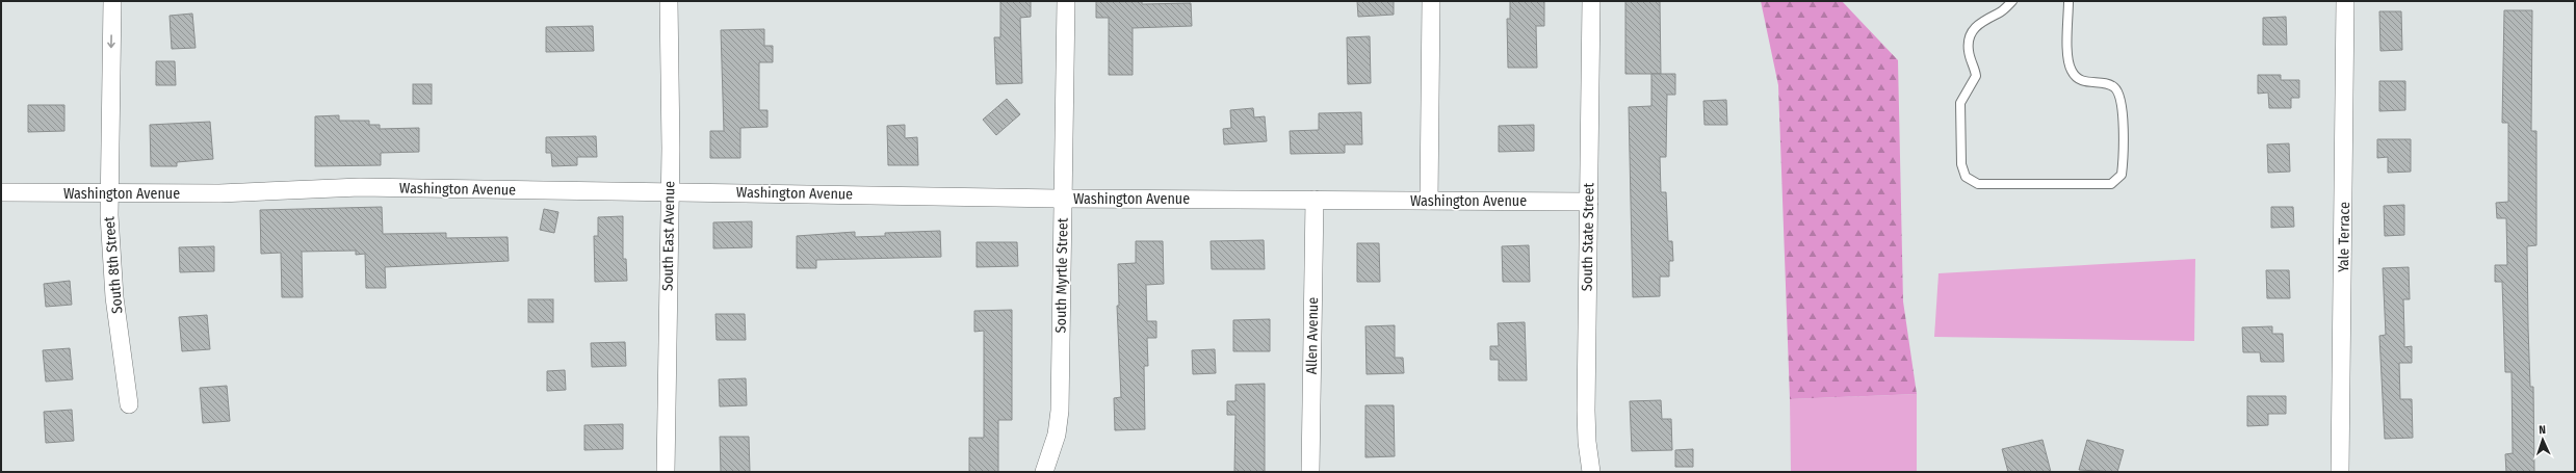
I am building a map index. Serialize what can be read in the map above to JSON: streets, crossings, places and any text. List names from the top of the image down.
{
  "streets": {
    "street": [
      "Washington Avenue",
      "South East Avenue",
      "South State Street",
      "Yale Terrace",
      "South 8th Street",
      "South Myrtle Street",
      "Allen Avenue"
    ]
  },
  "crossings": [
    ["Washington Avenue", "South East Avenue"],
    ["Washington Avenue", "South State Street"],
    ["Washington Avenue", "South 8th Street"],
    ["Washington Avenue", "South Myrtle Street"],
    ["Washington Avenue", "Allen Avenue"]
  ],
  "one_way": ["South 8th Street"],
  "north": "top"
}
